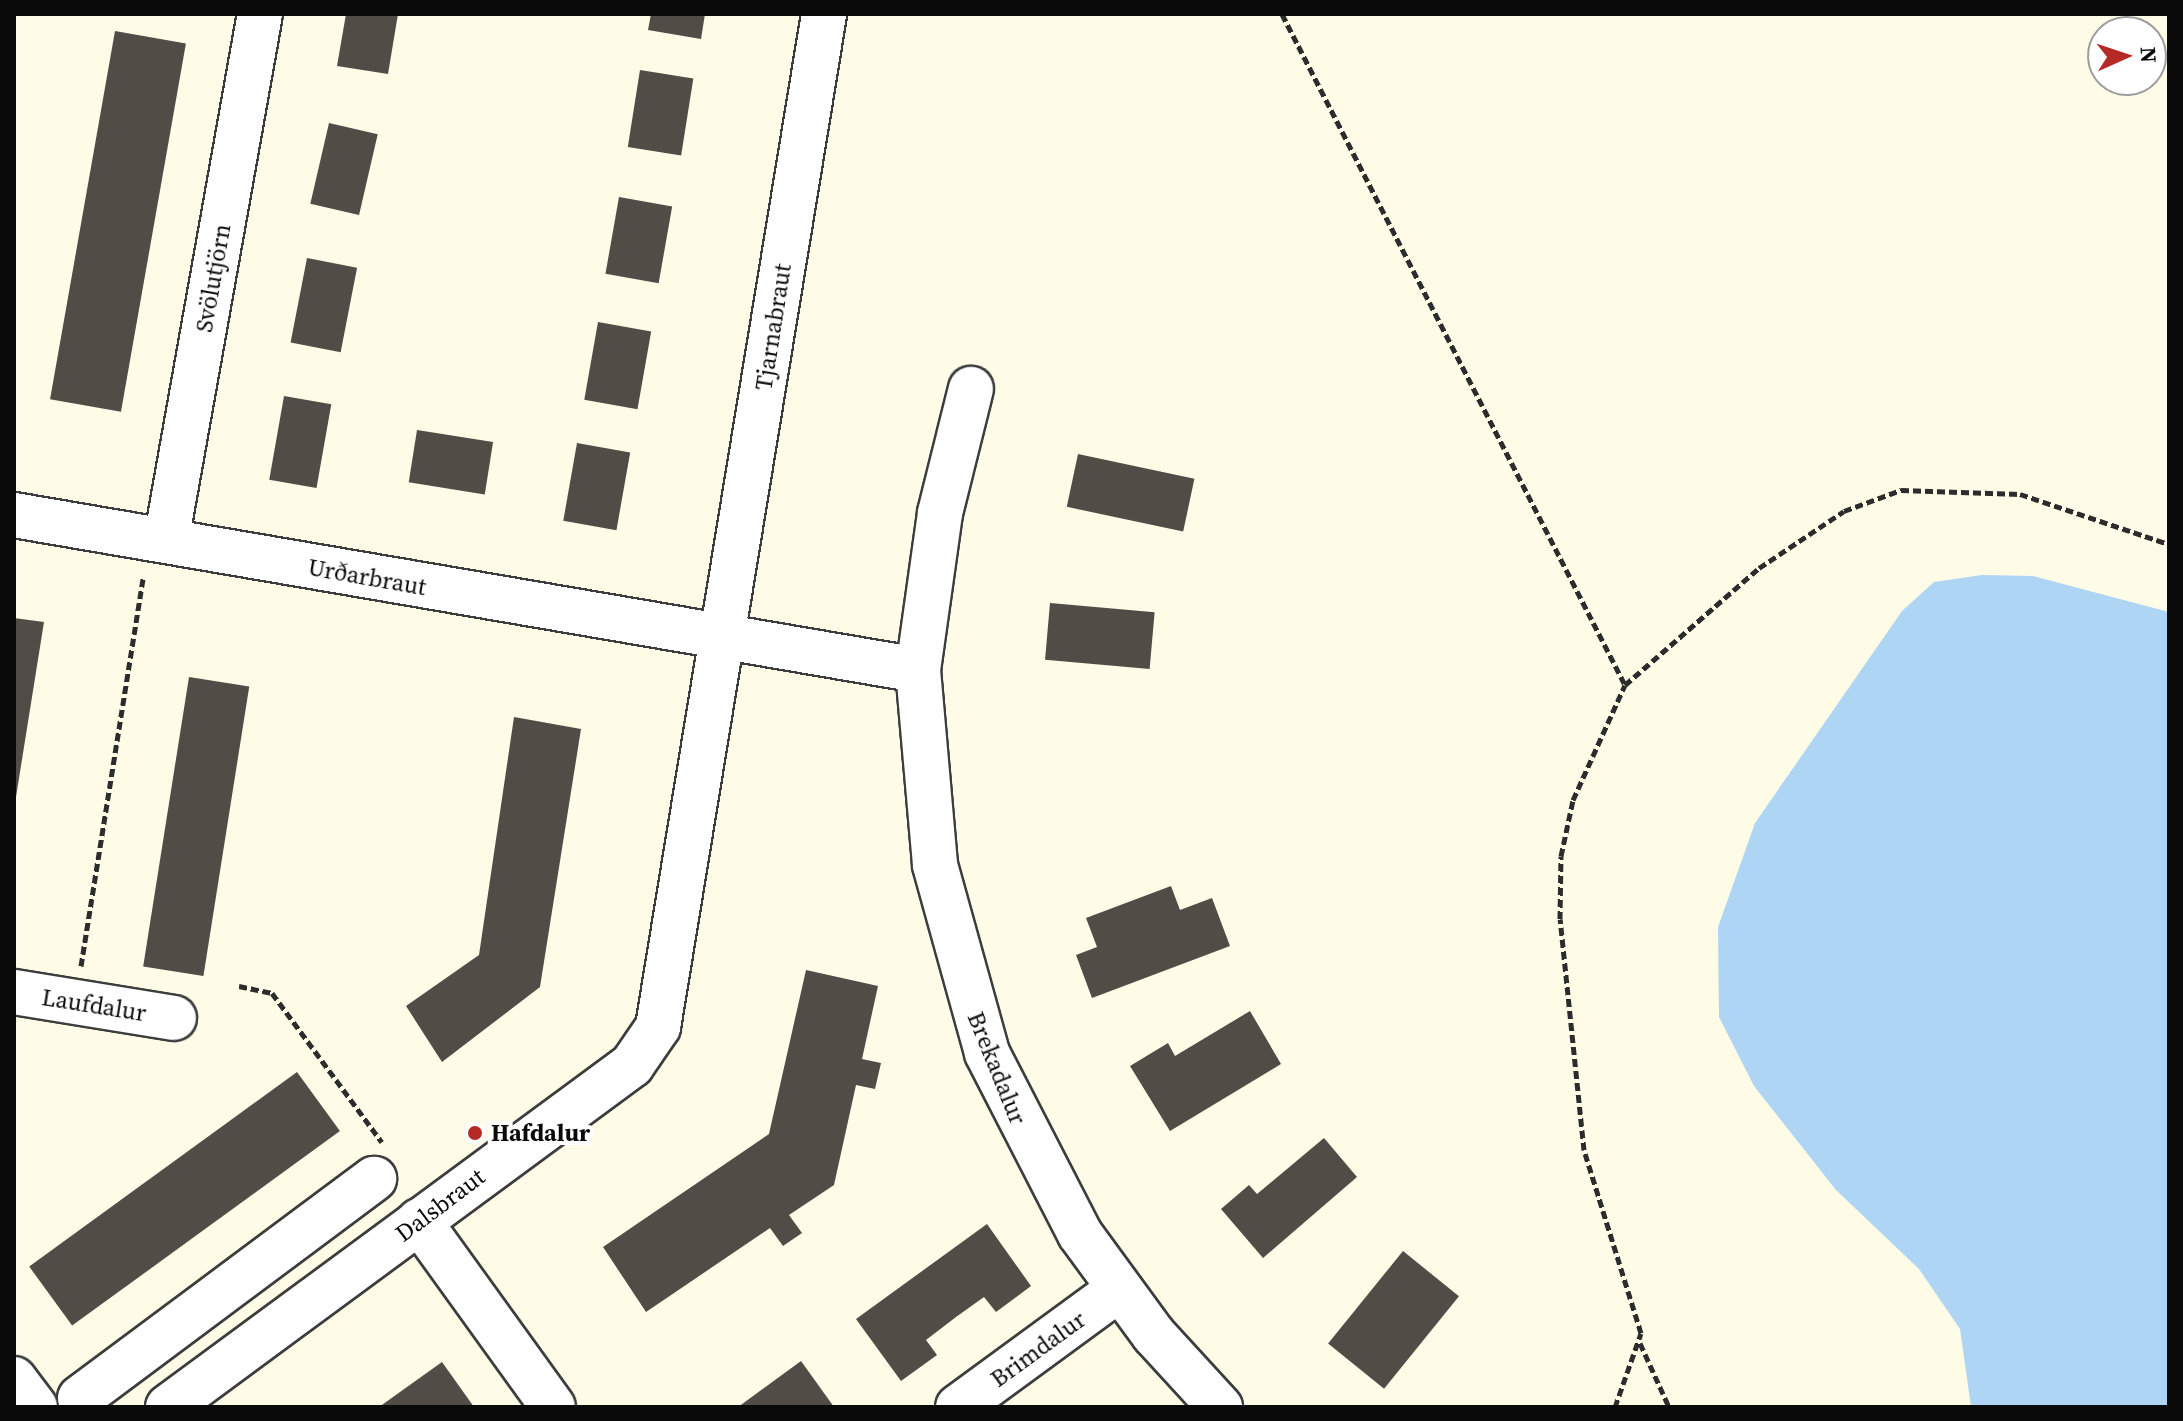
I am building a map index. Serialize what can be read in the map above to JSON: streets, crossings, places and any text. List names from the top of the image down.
{
  "streets": {
    "street": [
      "Svölutjörn",
      "Tjarnabraut",
      "Urðarbraut",
      "Laufdalur",
      "Brekadalur",
      "Dalsbraut",
      "Brimdalur"
    ]
  },
  "crossings": [
    ["Svölutjörn", "Urðarbraut"],
    ["Tjarnabraut", "Urðarbraut"],
    ["Tjarnabraut", "Dalsbraut"],
    ["Urðarbraut", "Dalsbraut"],
    ["Brekadalur", "Brimdalur"]
  ],
  "places": ["Hafdalur"],
  "north": "right"
}
